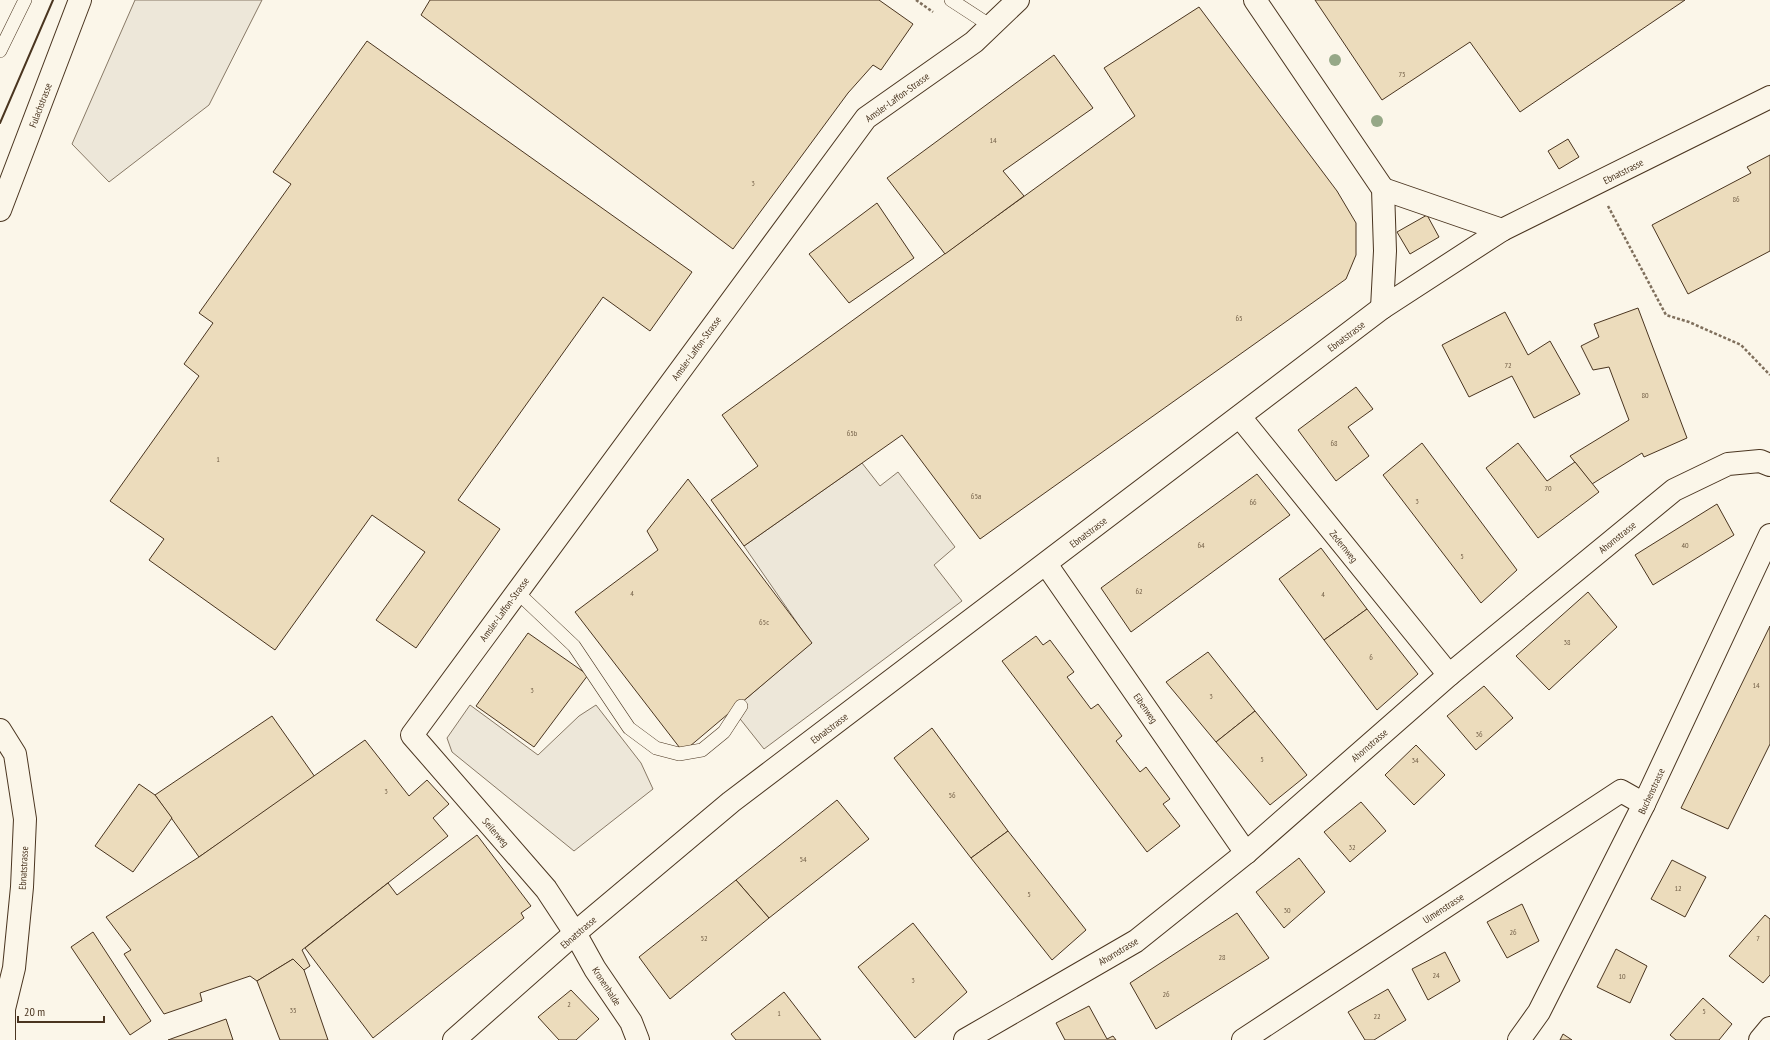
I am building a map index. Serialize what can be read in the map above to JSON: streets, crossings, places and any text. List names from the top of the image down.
{
  "streets": {
    "street": [
      "Amsler-Laffon-Strasse",
      "Fulachstrasse",
      "Ebnatstrasse",
      "Ahornstrasse",
      "Zedernweg",
      "Eibenweg",
      "Buchenstrasse",
      "Seilerweg",
      "Ulmenstrasse",
      "Kronenhalde"
    ]
  },
  "crossings": [
    ["Amsler-Laffon-Strasse", "Seilerweg"],
    ["Ebnatstrasse", "Zedernweg"],
    ["Ebnatstrasse", "Eibenweg"],
    ["Ebnatstrasse", "Seilerweg"],
    ["Ebnatstrasse", "Kronenhalde"],
    ["Ahornstrasse", "Zedernweg"],
    ["Ahornstrasse", "Eibenweg"],
    ["Buchenstrasse", "Ulmenstrasse"],
    ["Seilerweg", "Kronenhalde"]
  ],
  "house_numbers": [
    "75",
    "14",
    "3",
    "86",
    "65",
    "72",
    "80",
    "65b",
    "68",
    "1",
    "70",
    "65a",
    "3",
    "66",
    "64",
    "40",
    "5",
    "62",
    "4",
    "4",
    "65c",
    "38",
    "6",
    "14",
    "3",
    "3",
    "36",
    "5",
    "34",
    "3",
    "56",
    "32",
    "54",
    "12",
    "5",
    "30",
    "26",
    "52",
    "7",
    "28",
    "24",
    "10",
    "3",
    "26",
    "2",
    "35",
    "5",
    "1",
    "22"
  ],
  "scale_bar": "20 m"
}
